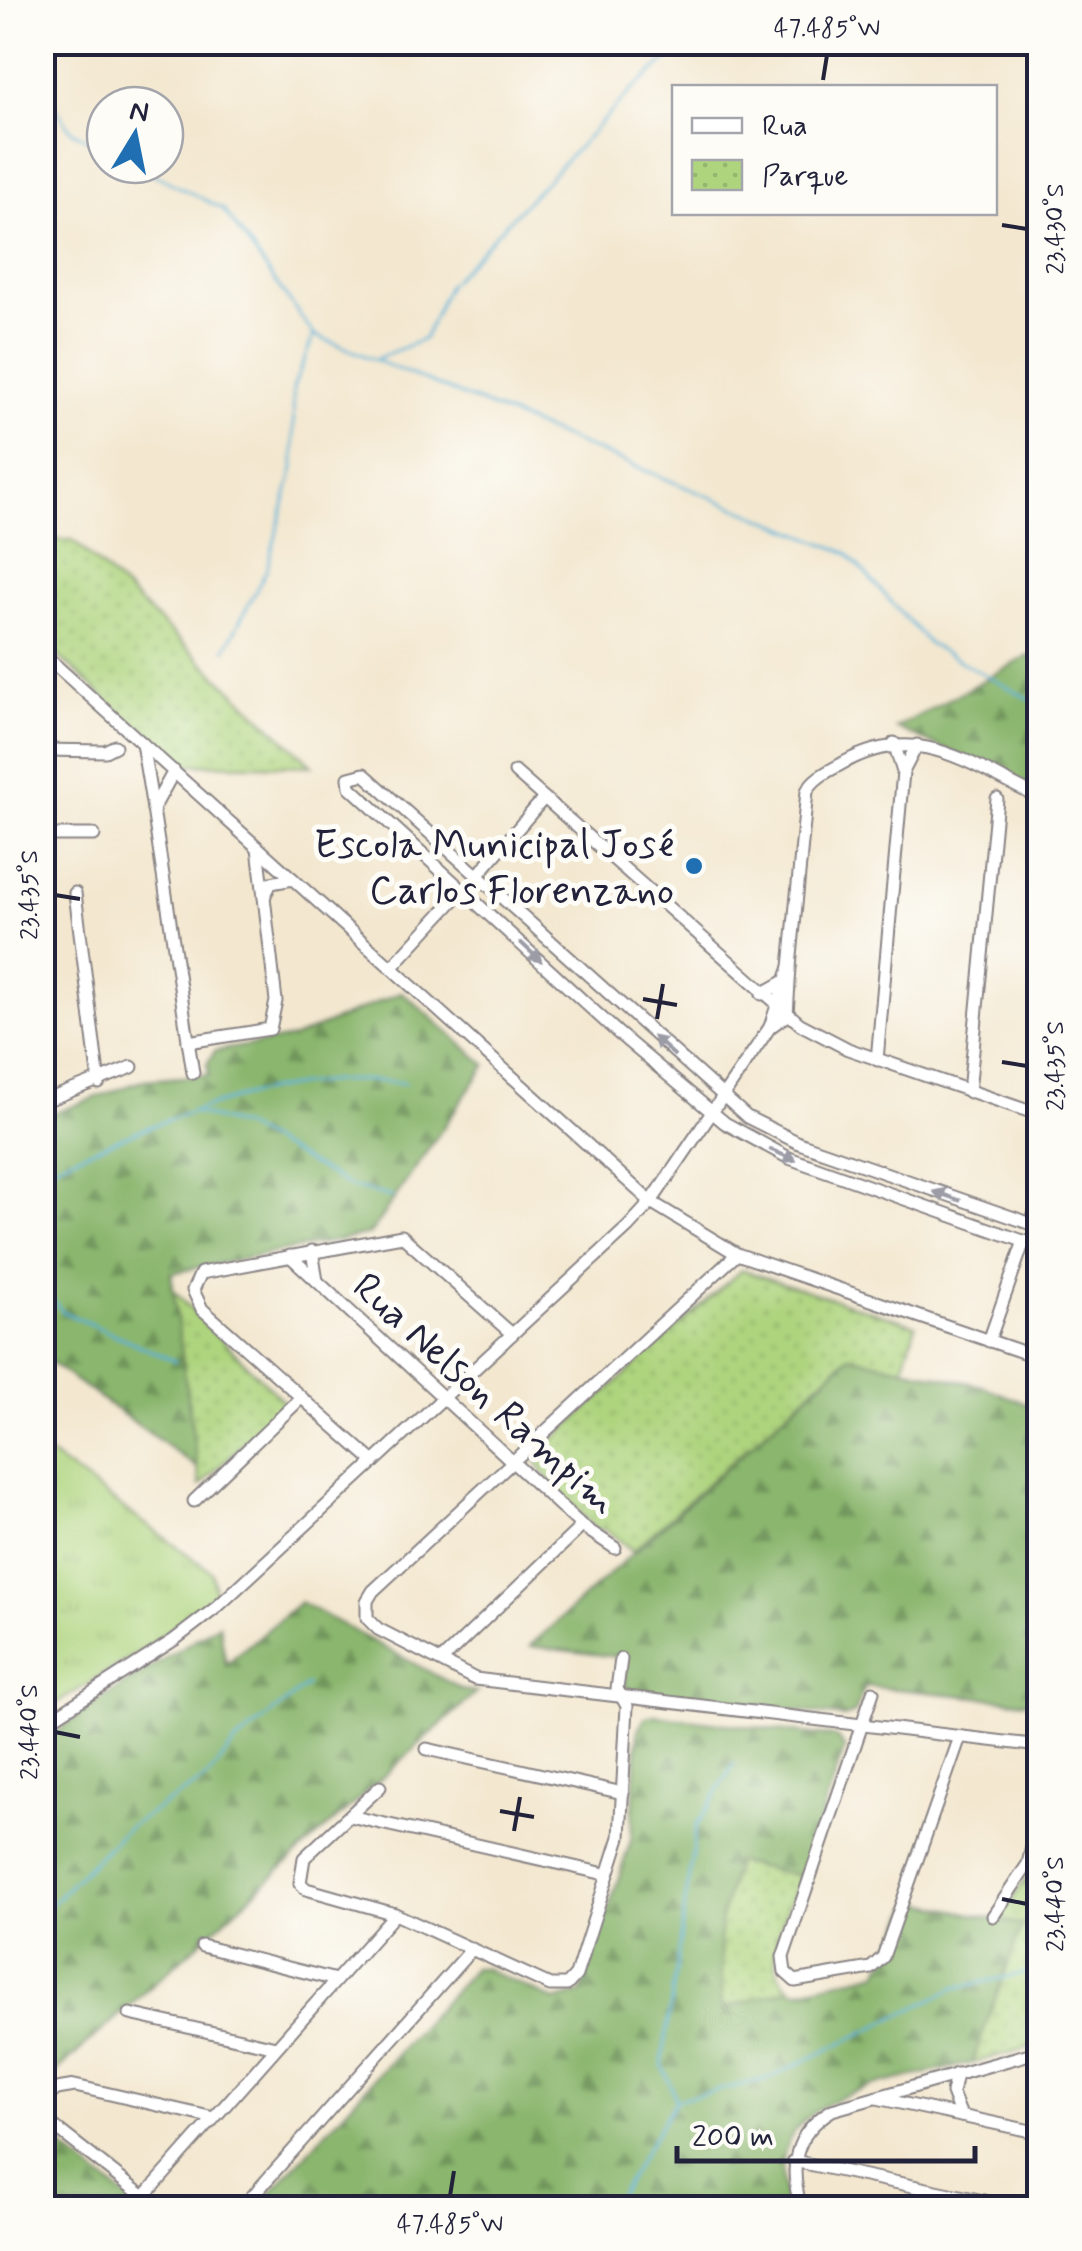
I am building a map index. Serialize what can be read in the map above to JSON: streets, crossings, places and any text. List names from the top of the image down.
{
  "streets": {
    "street": ["Rua Nelson Rampim"]
  },
  "places": ["Escola Municipal José Carlos Florenzano"],
  "legend": ["Rua", "Parque"],
  "scale_bar": "200 m",
  "north": "top",
  "coordinates": [
    "47.485°W",
    "23.430°S",
    "23.435°S",
    "23.440°S"
  ]
}
